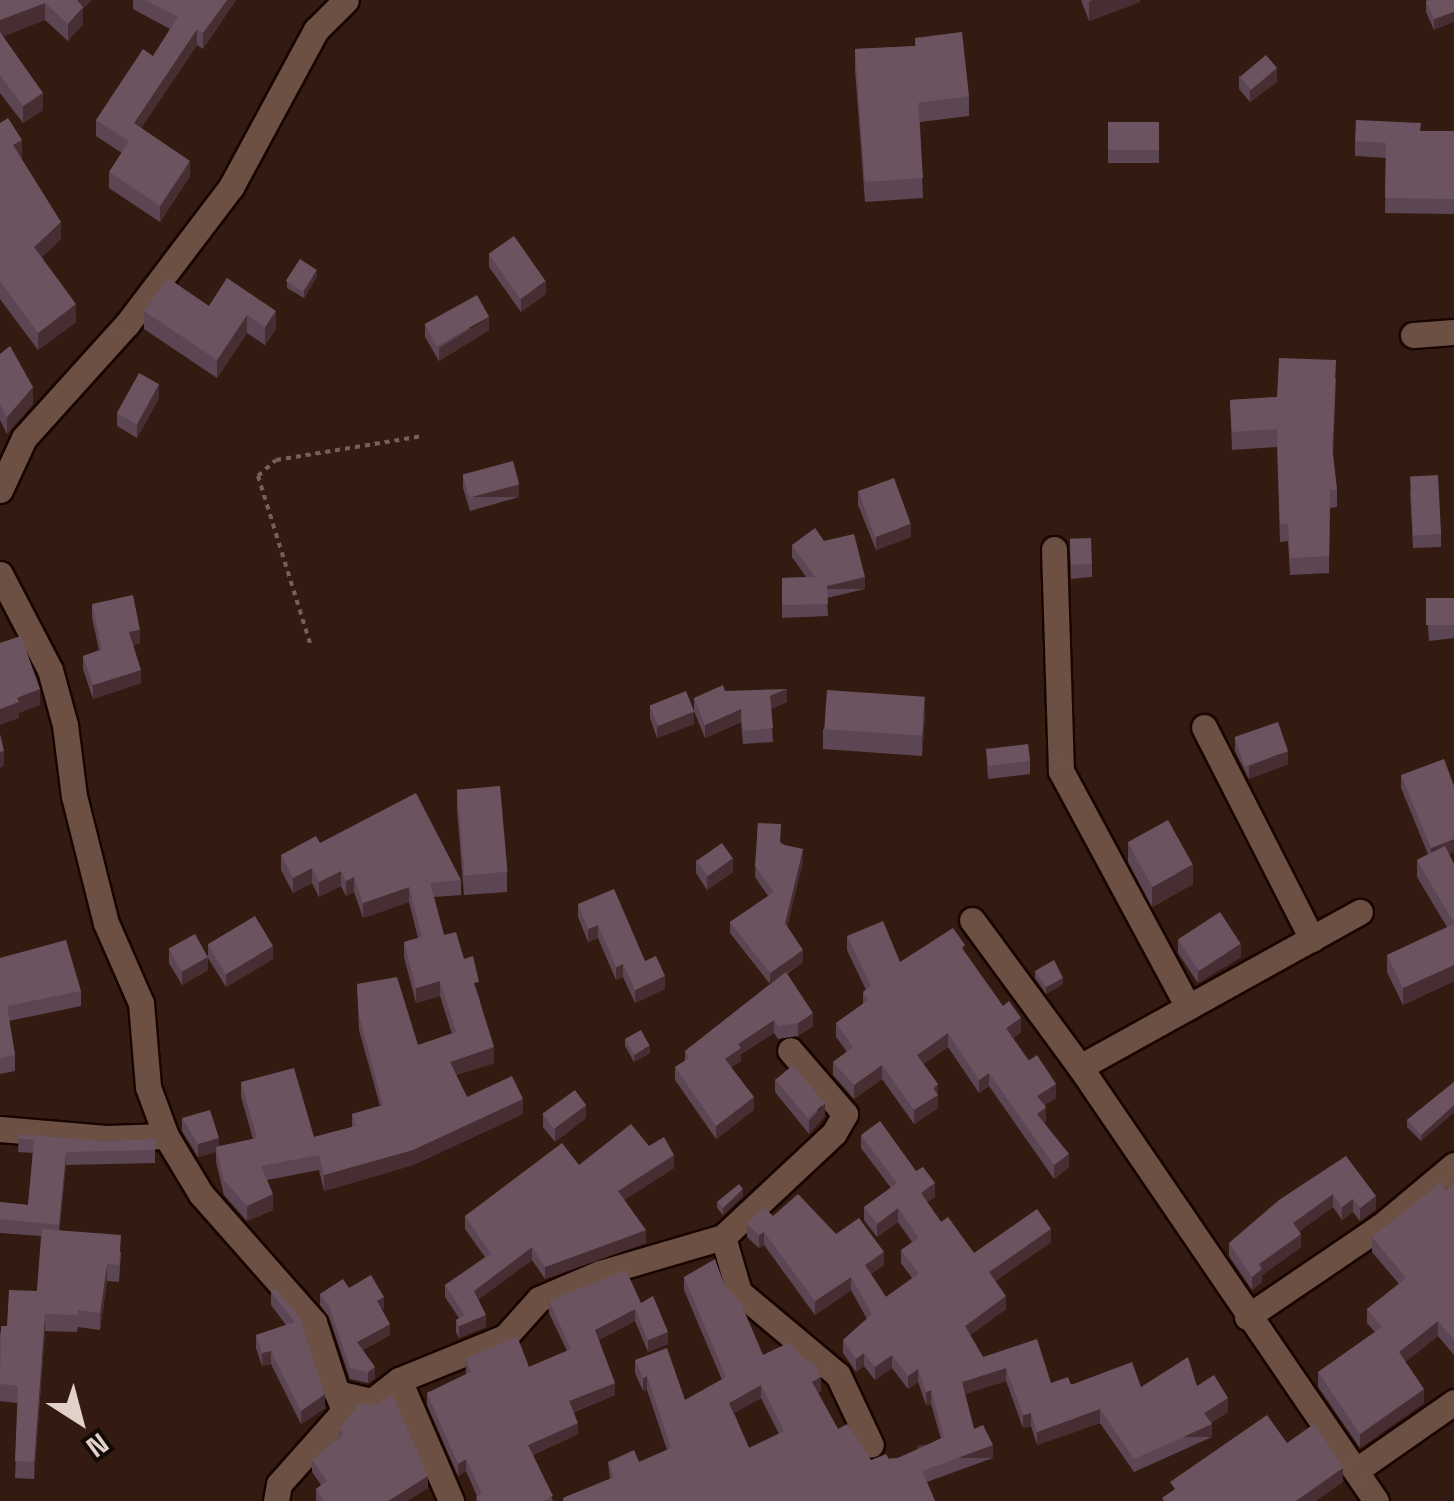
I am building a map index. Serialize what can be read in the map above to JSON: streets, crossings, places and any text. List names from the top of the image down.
{
  "north": "bottom right"
}
